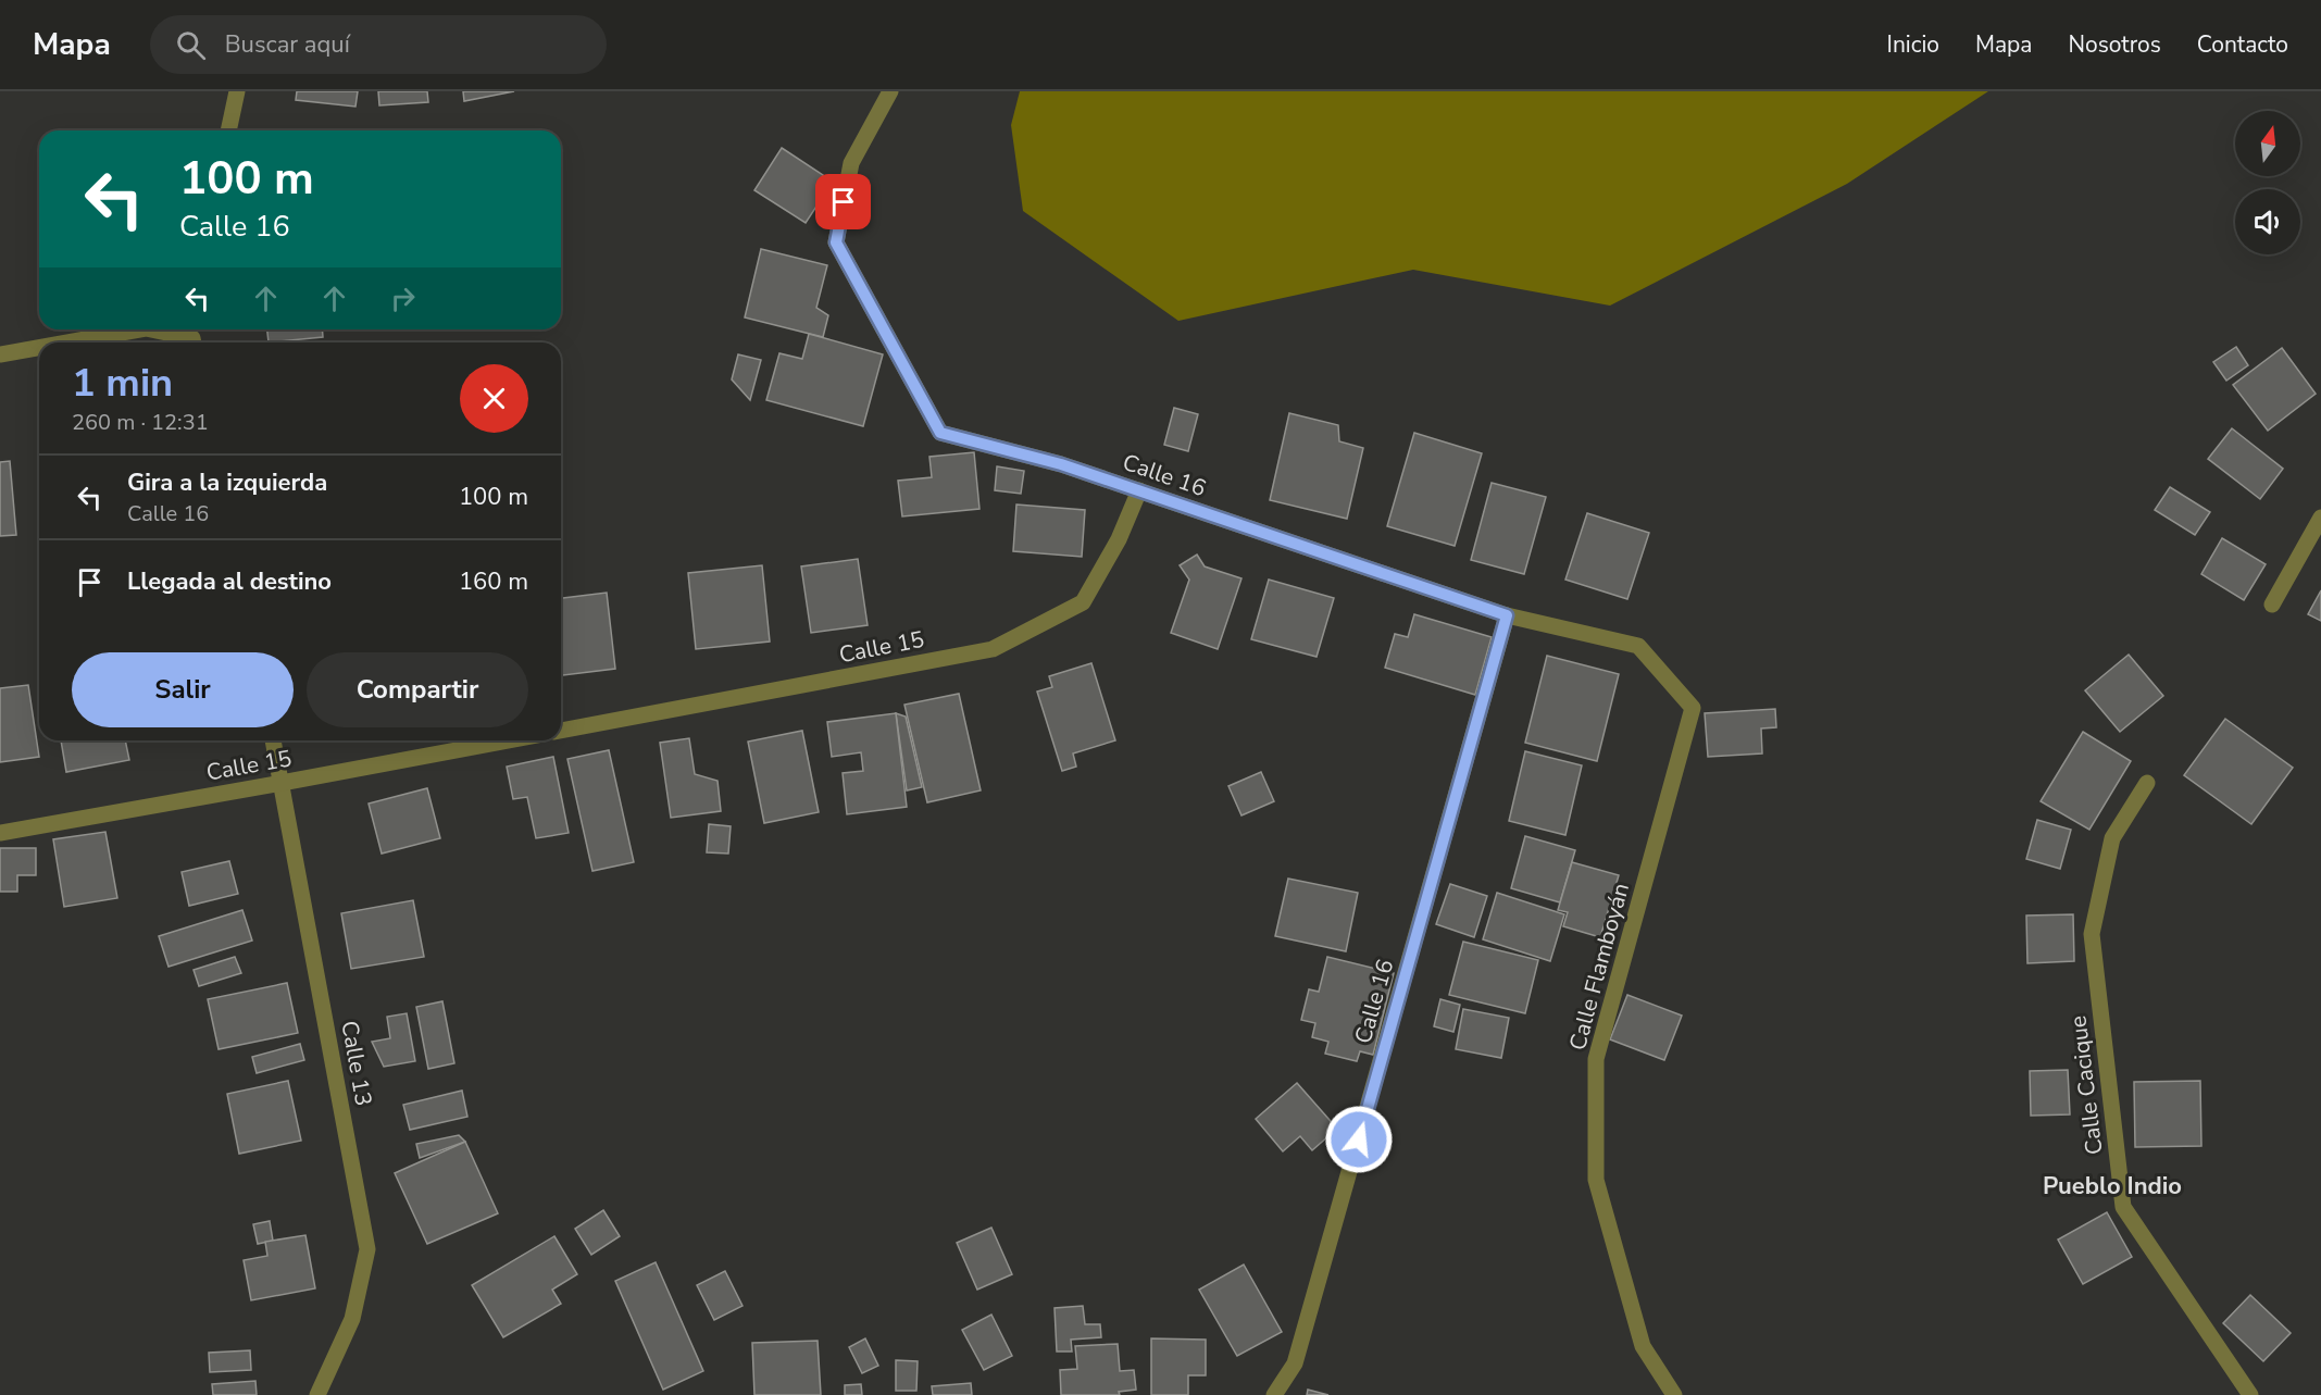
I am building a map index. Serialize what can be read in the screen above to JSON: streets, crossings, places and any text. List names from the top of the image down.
{
  "streets": {
    "street": [
      "Calle 16",
      "Calle 15",
      "Calle Flamboyán",
      "Calle 13",
      "Calle Cacique"
    ]
  },
  "crossings": [
    ["Calle 16", "Calle 15"],
    ["Calle 16", "Calle Flamboyán"],
    ["Calle 15", "Calle 13"]
  ],
  "districts": ["Pueblo Indio"],
  "north": "top",
  "page": {
    "header": "Mapa",
    "search": "Buscar aquí",
    "nav": [
      "Inicio",
      "Mapa",
      "Nosotros",
      "Contacto"
    ],
    "turn": ["100 m", "Calle 16"],
    "heading": ["1 min", "260 m · 12:31"],
    "list": [
      {
        "name": "Gira a la izquierda",
        "note": "Calle 16",
        "value": "100 m"
      },
      {
        "name": "Llegada al destino",
        "value": "160 m"
      }
    ],
    "buttons": ["Salir", "Compartir"]
  }
}
